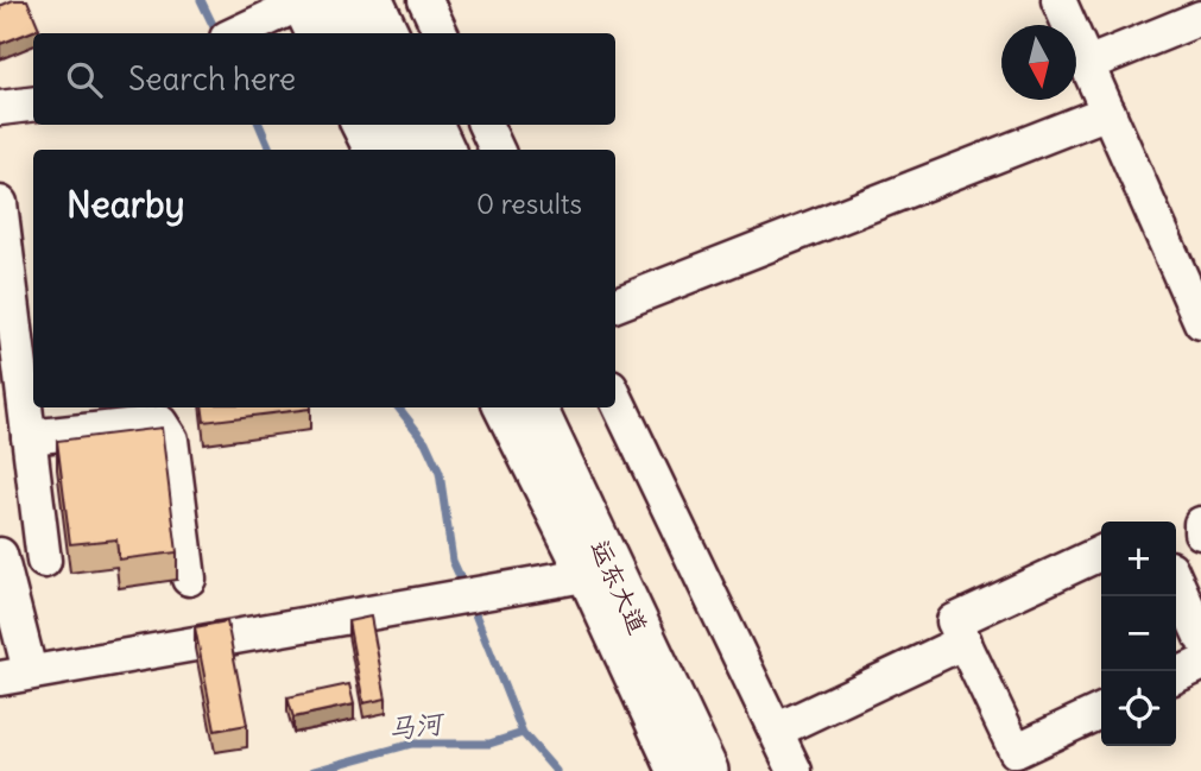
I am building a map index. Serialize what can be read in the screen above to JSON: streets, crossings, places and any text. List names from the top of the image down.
{
  "streets": {
    "main road": ["运东大道"]
  },
  "water": ["马河"],
  "north": "bottom",
  "page": {
    "search": "Search here",
    "heading": ["Nearby", "0 results"],
    "map_buttons": ["+", "−"]
  }
}
